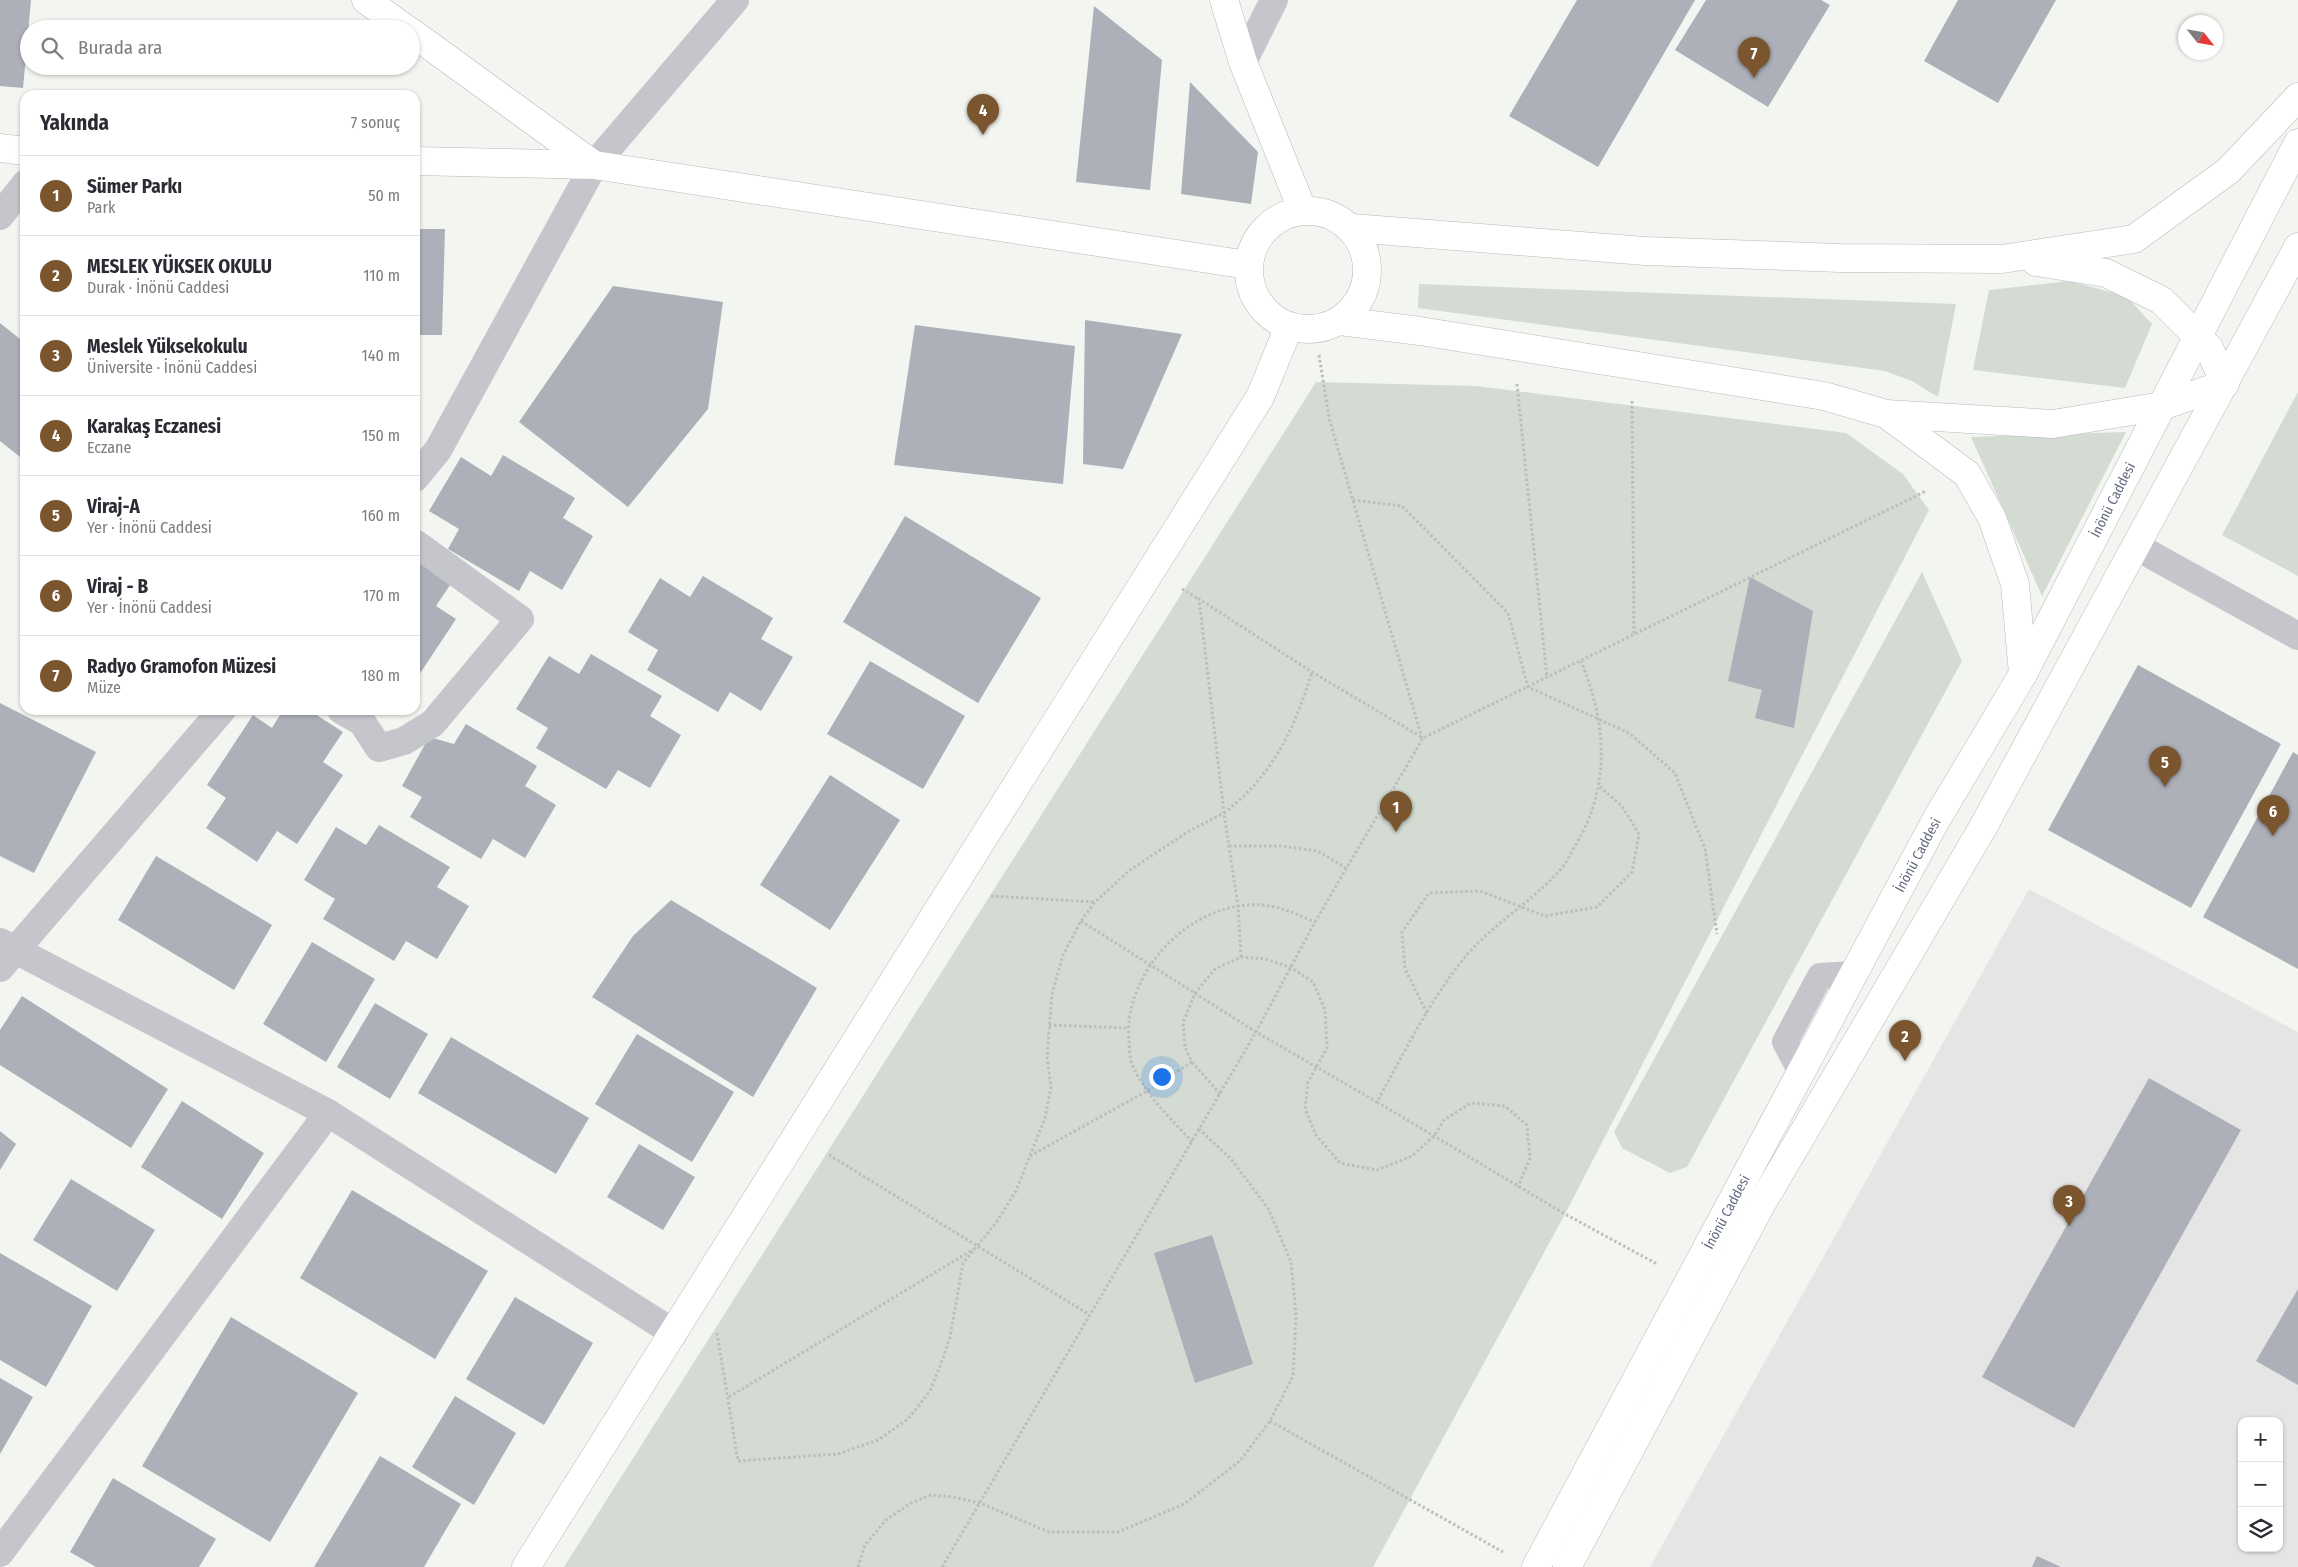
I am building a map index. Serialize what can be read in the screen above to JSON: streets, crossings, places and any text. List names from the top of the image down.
{
  "streets": {
    "main road": ["İnönü Caddesi"]
  },
  "north": "bottom right",
  "page": {
    "search": "Burada ara",
    "pins": [
      "7",
      "4",
      "5",
      "1",
      "6",
      "2",
      "3"
    ],
    "heading": ["Yakında", "7 sonuç"],
    "list": [
      {
        "mark": "1",
        "name": "Sümer Parkı",
        "note": "Park",
        "value": "50 m"
      },
      {
        "mark": "2",
        "name": "MESLEK YÜKSEK OKULU",
        "note": "Durak · İnönü Caddesi",
        "value": "110 m"
      },
      {
        "mark": "3",
        "name": "Meslek Yüksekokulu",
        "note": "Üniversite · İnönü Caddesi",
        "value": "140 m"
      },
      {
        "mark": "4",
        "name": "Karakaş Eczanesi",
        "note": "Eczane",
        "value": "150 m"
      },
      {
        "mark": "5",
        "name": "Viraj-A",
        "note": "Yer · İnönü Caddesi",
        "value": "160 m"
      },
      {
        "mark": "6",
        "name": "Viraj - B",
        "note": "Yer · İnönü Caddesi",
        "value": "170 m"
      },
      {
        "mark": "7",
        "name": "Radyo Gramofon Müzesi",
        "note": "Müze",
        "value": "180 m"
      }
    ],
    "map_buttons": ["+", "−"]
  }
}
